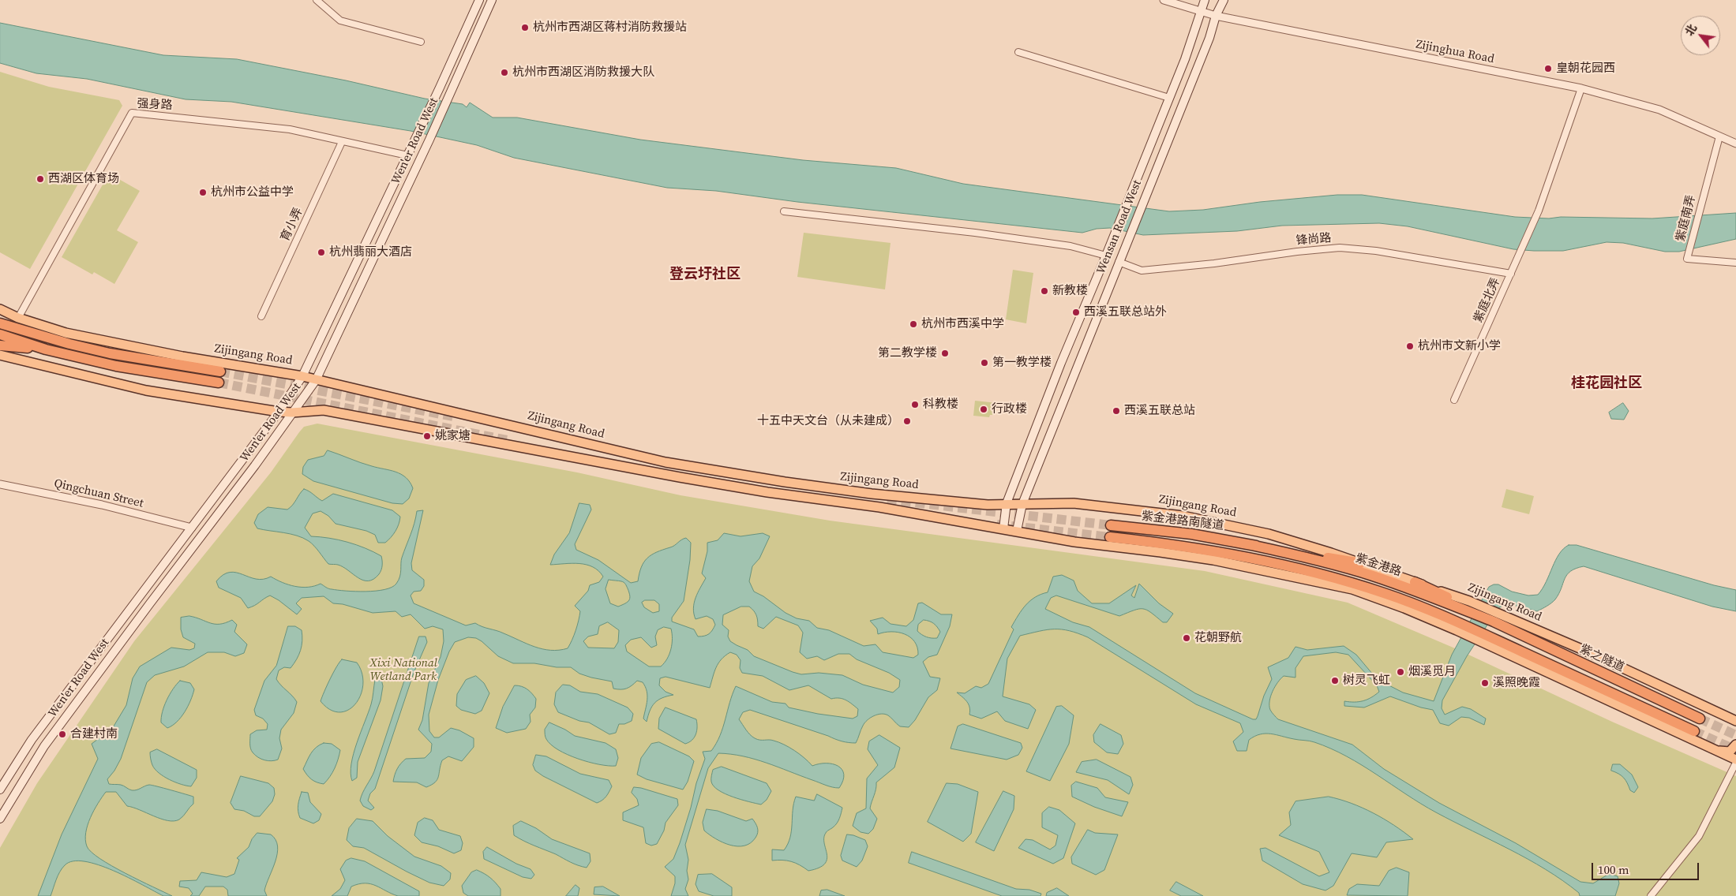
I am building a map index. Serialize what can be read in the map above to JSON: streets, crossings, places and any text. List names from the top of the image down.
{
  "streets": {
    "highway": [
      "Zijingang Road",
      "紫金港路南隧道",
      "紫金港路",
      "紫之隧道"
    ],
    "main road": ["Wen'er Road West", "Wensan Road West"],
    "street": [
      "Zijinghua Road",
      "强身路",
      "紫庭南弄",
      "育小弄",
      "锋尚路",
      "紫庭北弄",
      "Qingchuan Street"
    ]
  },
  "crossings": [
    ["Zijinghua Road", "紫庭南弄"],
    ["Zijinghua Road", "Wensan Road West"],
    ["Zijinghua Road", "紫庭北弄"],
    ["强身路", "Wen'er Road West"],
    ["强身路", "育小弄"],
    ["强身路", "Zijingang Road"],
    ["Wen'er Road West", "Zijingang Road"],
    ["Wen'er Road West", "Qingchuan Street"],
    ["Wensan Road West", "锋尚路"],
    ["Wensan Road West", "Zijingang Road"],
    ["锋尚路", "紫庭北弄"],
    ["Zijingang Road", "紫金港路"],
    ["Zijingang Road", "紫之隧道"],
    ["紫金港路南隧道", "紫金港路"],
    ["紫金港路", "紫之隧道"]
  ],
  "districts": ["登云圩社区", "桂花园社区"],
  "parks": ["Xixi National Wetland Park"],
  "places": [
    "杭州市西湖区蒋村消防救援站",
    "皇朝花园西",
    "杭州市西湖区消防救援大队",
    "西湖区体育场",
    "杭州市公益中学",
    "杭州翡丽大酒店",
    "新教楼",
    "西溪五联总站外",
    "杭州市西溪中学",
    "杭州市文新小学",
    "第二教学楼",
    "第一教学楼",
    "科教楼",
    "行政楼",
    "西溪五联总站",
    "十五中天文台（从未建成）",
    "姚家塘",
    "花朝野航",
    "烟溪觅月",
    "树灵飞虹",
    "溪照晚霞",
    "合建村南"
  ],
  "scale_bar": "100 m",
  "north": "top left"
}
